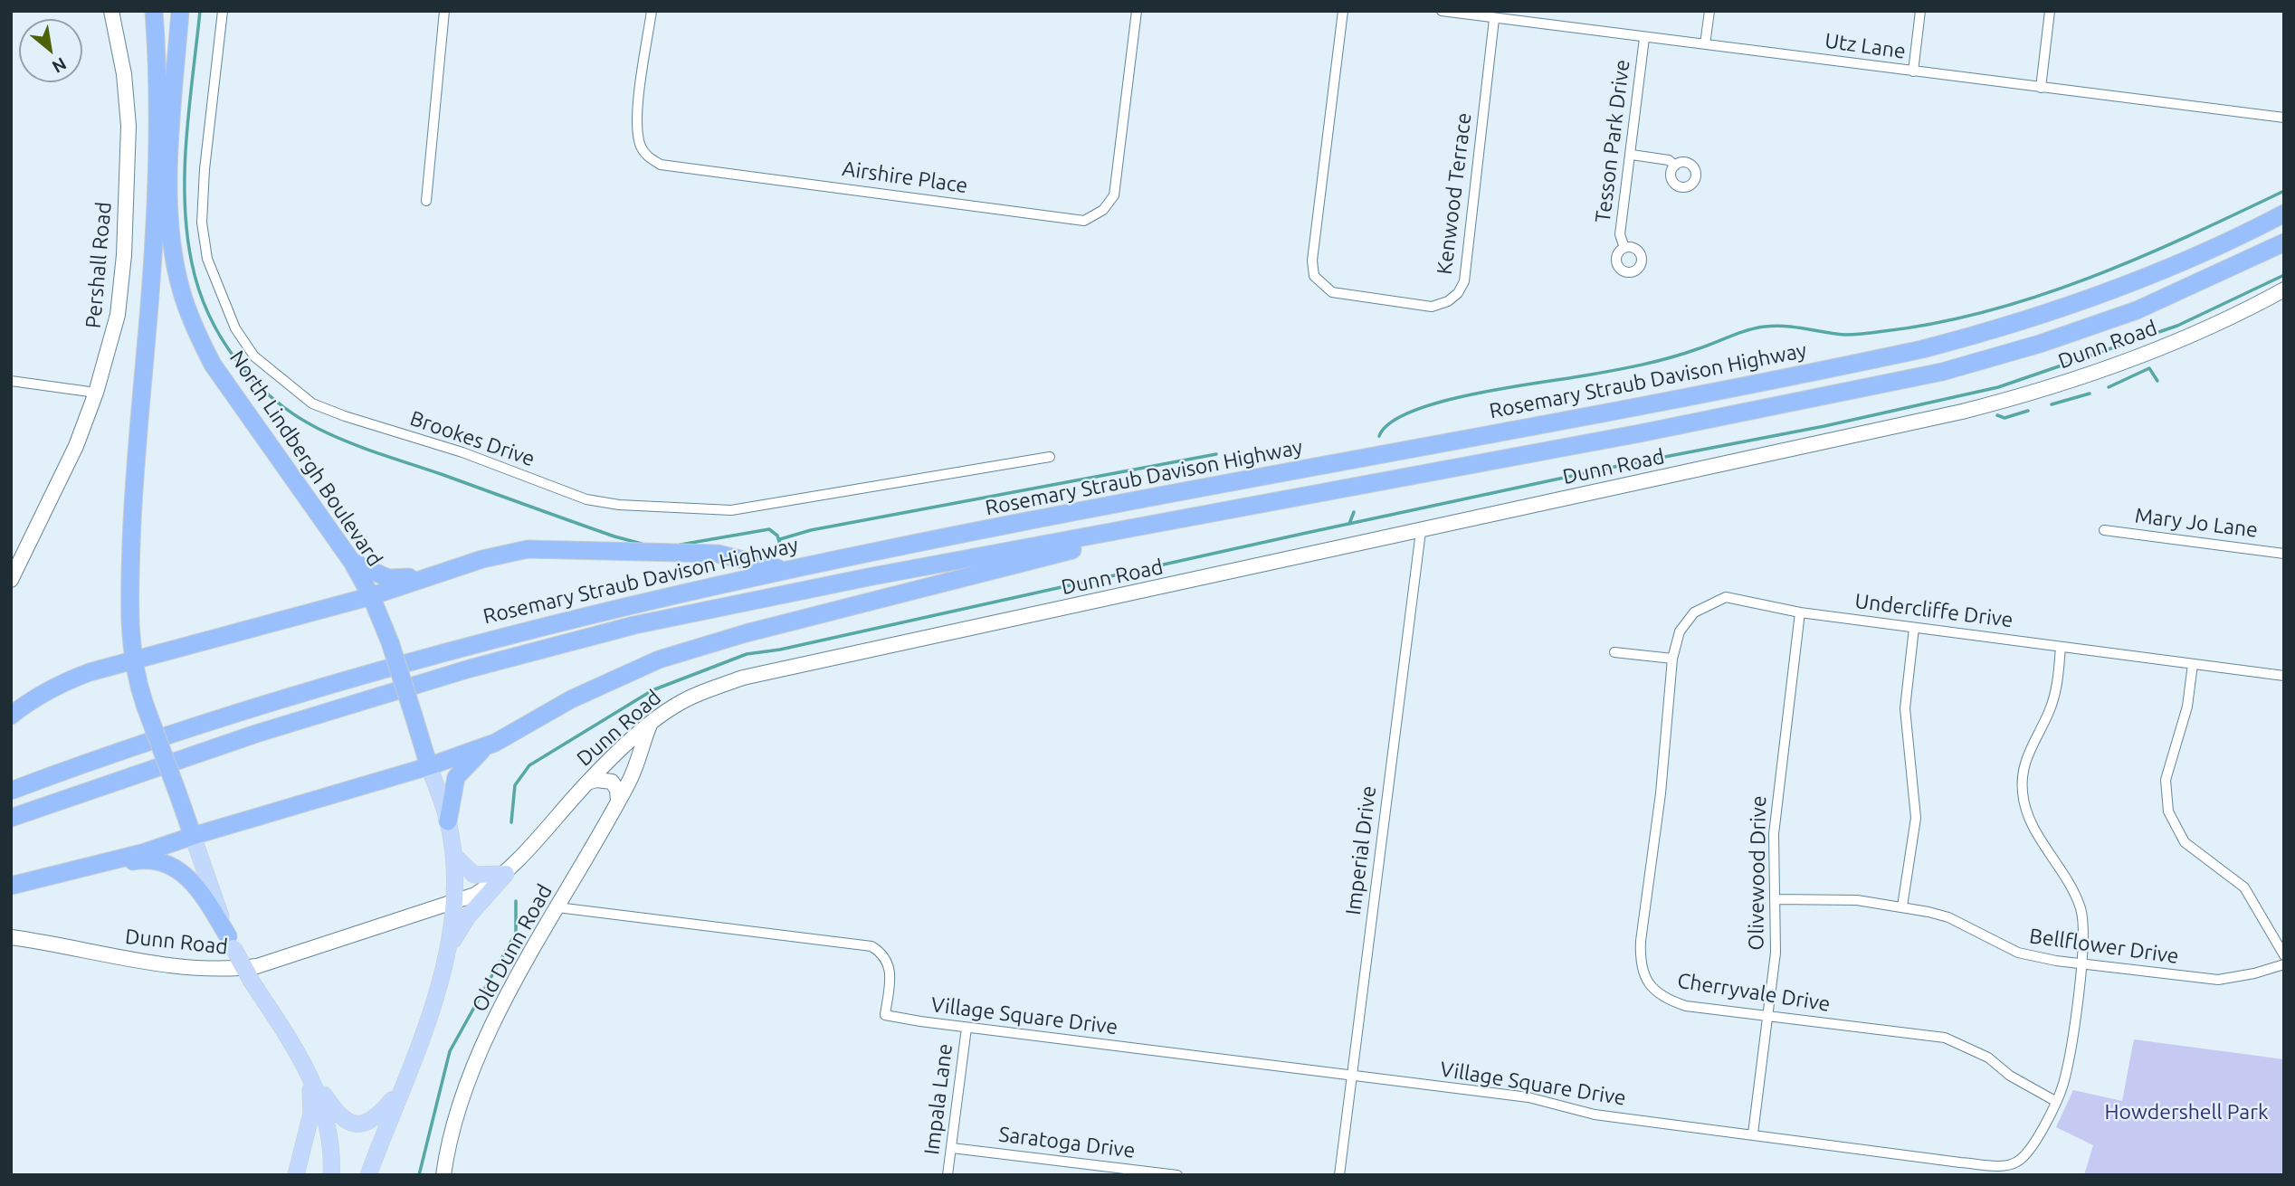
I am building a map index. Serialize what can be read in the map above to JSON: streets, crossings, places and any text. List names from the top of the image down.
{
  "streets": {
    "highway": ["Rosemary Straub Davison Highway", "North Lindbergh Boulevard"],
    "street": [
      "Utz Lane",
      "Tesson Park Drive",
      "Airshire Place",
      "Kenwood Terrace",
      "Pershall Road",
      "Dunn Road",
      "Brookes Drive",
      "Mary Jo Lane",
      "Undercliffe Drive",
      "Imperial Drive",
      "Olivewood Drive",
      "Bellflower Drive",
      "Old Dunn Road",
      "Cherryvale Drive",
      "Village Square Drive",
      "Impala Lane",
      "Saratoga Drive"
    ]
  },
  "crossings": [
    ["Utz Lane", "Tesson Park Drive"],
    ["Utz Lane", "Kenwood Terrace"],
    ["Dunn Road", "North Lindbergh Boulevard"],
    ["Dunn Road", "Imperial Drive"],
    ["Dunn Road", "Old Dunn Road"],
    ["Undercliffe Drive", "Olivewood Drive"],
    ["Undercliffe Drive", "Cherryvale Drive"],
    ["Undercliffe Drive", "Village Square Drive"],
    ["Imperial Drive", "Village Square Drive"],
    ["Olivewood Drive", "Bellflower Drive"],
    ["Olivewood Drive", "Cherryvale Drive"],
    ["Olivewood Drive", "Village Square Drive"],
    ["Bellflower Drive", "Village Square Drive"],
    ["Old Dunn Road", "Village Square Drive"],
    ["Cherryvale Drive", "Village Square Drive"],
    ["Village Square Drive", "Impala Lane"],
    ["Impala Lane", "Saratoga Drive"]
  ],
  "parks": ["Howdershell Park"],
  "north": "bottom right"
}
